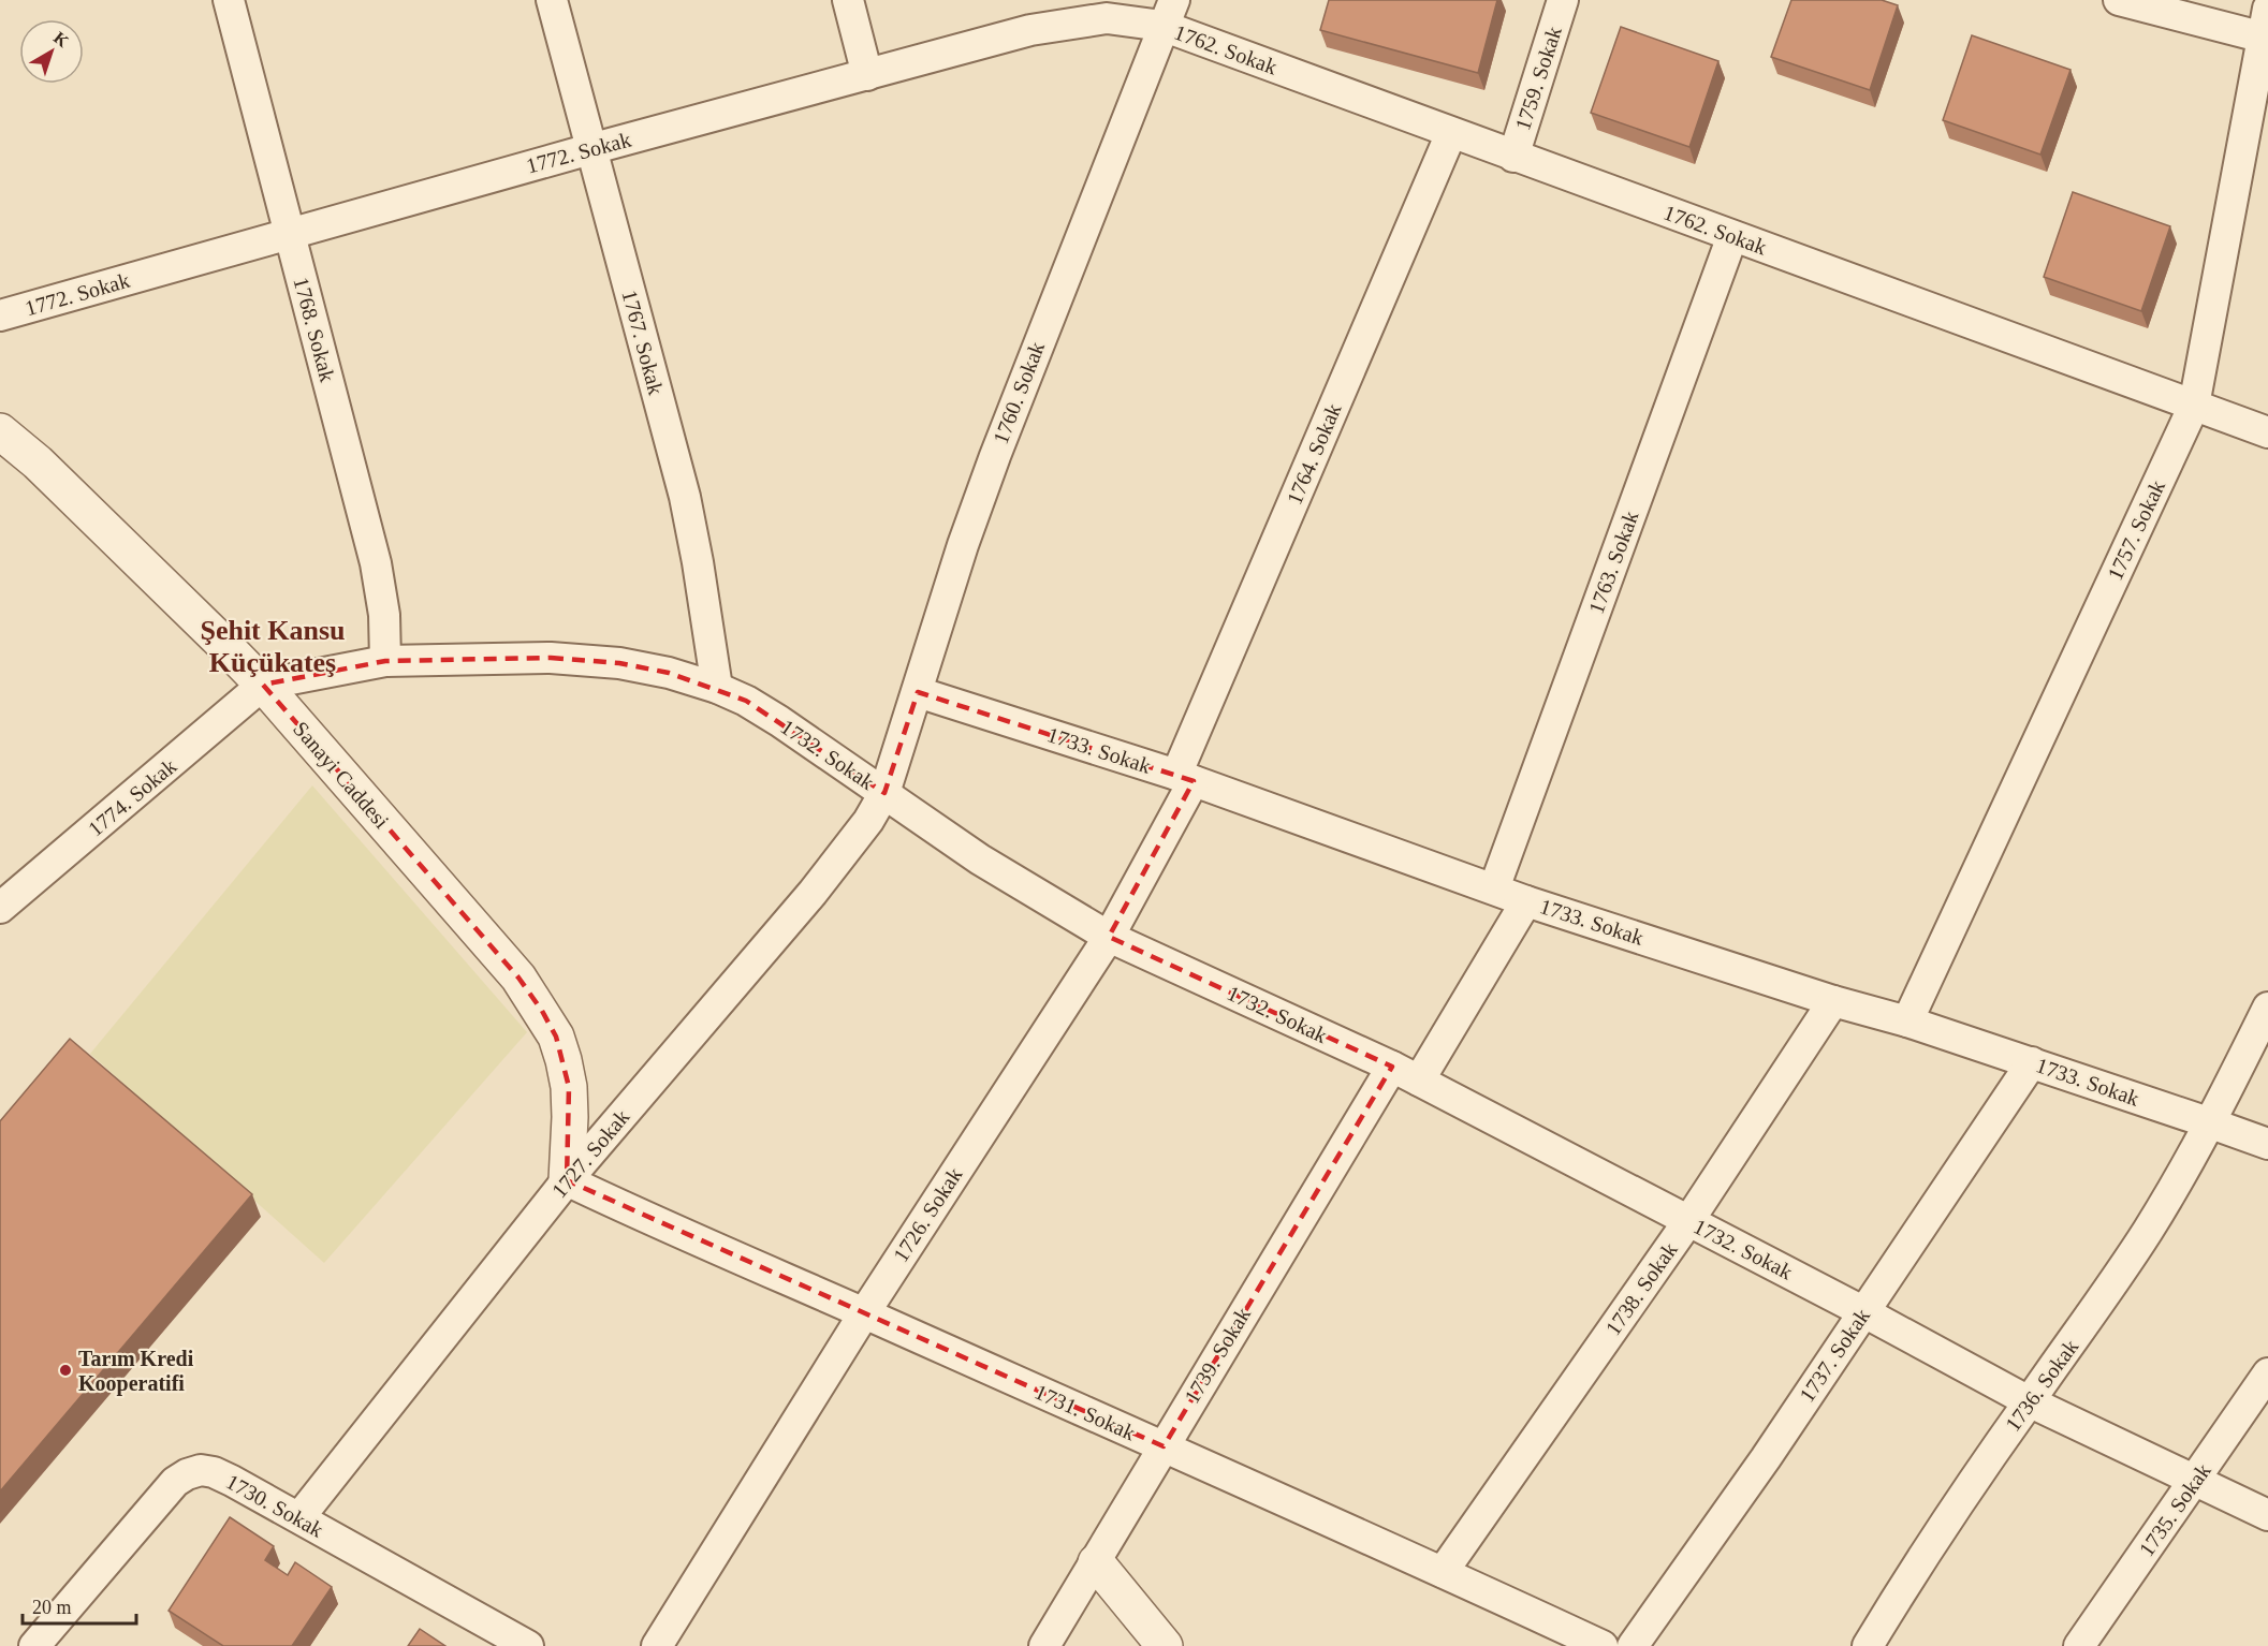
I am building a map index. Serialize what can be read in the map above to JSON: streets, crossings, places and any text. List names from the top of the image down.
{
  "streets": {
    "street": [
      "1762. Sokak",
      "1759. Sokak",
      "1772. Sokak",
      "1768. Sokak",
      "1767. Sokak",
      "1760. Sokak",
      "1764. Sokak",
      "1757. Sokak",
      "1763. Sokak",
      "1733. Sokak",
      "1732. Sokak",
      "Sanayi Caddesi",
      "1774. Sokak",
      "1727. Sokak",
      "1726. Sokak",
      "1738. Sokak",
      "1739. Sokak",
      "1737. Sokak",
      "1736. Sokak",
      "1731. Sokak",
      "1730. Sokak",
      "1735. Sokak"
    ]
  },
  "crossings": [
    ["1762. Sokak", "1759. Sokak"],
    ["1762. Sokak", "1772. Sokak"],
    ["1762. Sokak", "1760. Sokak"],
    ["1762. Sokak", "1764. Sokak"],
    ["1762. Sokak", "1757. Sokak"],
    ["1762. Sokak", "1763. Sokak"],
    ["1772. Sokak", "1768. Sokak"],
    ["1772. Sokak", "1767. Sokak"],
    ["1772. Sokak", "1760. Sokak"],
    ["1768. Sokak", "1732. Sokak"],
    ["1767. Sokak", "1732. Sokak"],
    ["1760. Sokak", "1733. Sokak"],
    ["1760. Sokak", "1732. Sokak"],
    ["1760. Sokak", "1727. Sokak"],
    ["1764. Sokak", "1733. Sokak"],
    ["1764. Sokak", "1726. Sokak"],
    ["1757. Sokak", "1733. Sokak"],
    ["1763. Sokak", "1733. Sokak"],
    ["1733. Sokak", "1726. Sokak"],
    ["1733. Sokak", "1738. Sokak"],
    ["1733. Sokak", "1737. Sokak"],
    ["1733. Sokak", "1736. Sokak"],
    ["1732. Sokak", "Sanayi Caddesi"],
    ["1732. Sokak", "1774. Sokak"],
    ["1732. Sokak", "1727. Sokak"],
    ["1732. Sokak", "1726. Sokak"],
    ["1732. Sokak", "1738. Sokak"],
    ["1732. Sokak", "1739. Sokak"],
    ["1732. Sokak", "1737. Sokak"],
    ["1732. Sokak", "1736. Sokak"],
    ["1732. Sokak", "1735. Sokak"],
    ["Sanayi Caddesi", "1774. Sokak"],
    ["Sanayi Caddesi", "1727. Sokak"],
    ["Sanayi Caddesi", "1731. Sokak"],
    ["1727. Sokak", "1731. Sokak"],
    ["1727. Sokak", "1730. Sokak"],
    ["1726. Sokak", "1731. Sokak"],
    ["1738. Sokak", "1731. Sokak"],
    ["1739. Sokak", "1731. Sokak"]
  ],
  "districts": ["Şehit Kansu Küçükateş"],
  "places": ["Tarım Kredi Kooperatifi"],
  "scale_bar": "20 m",
  "north": "top right"
}
